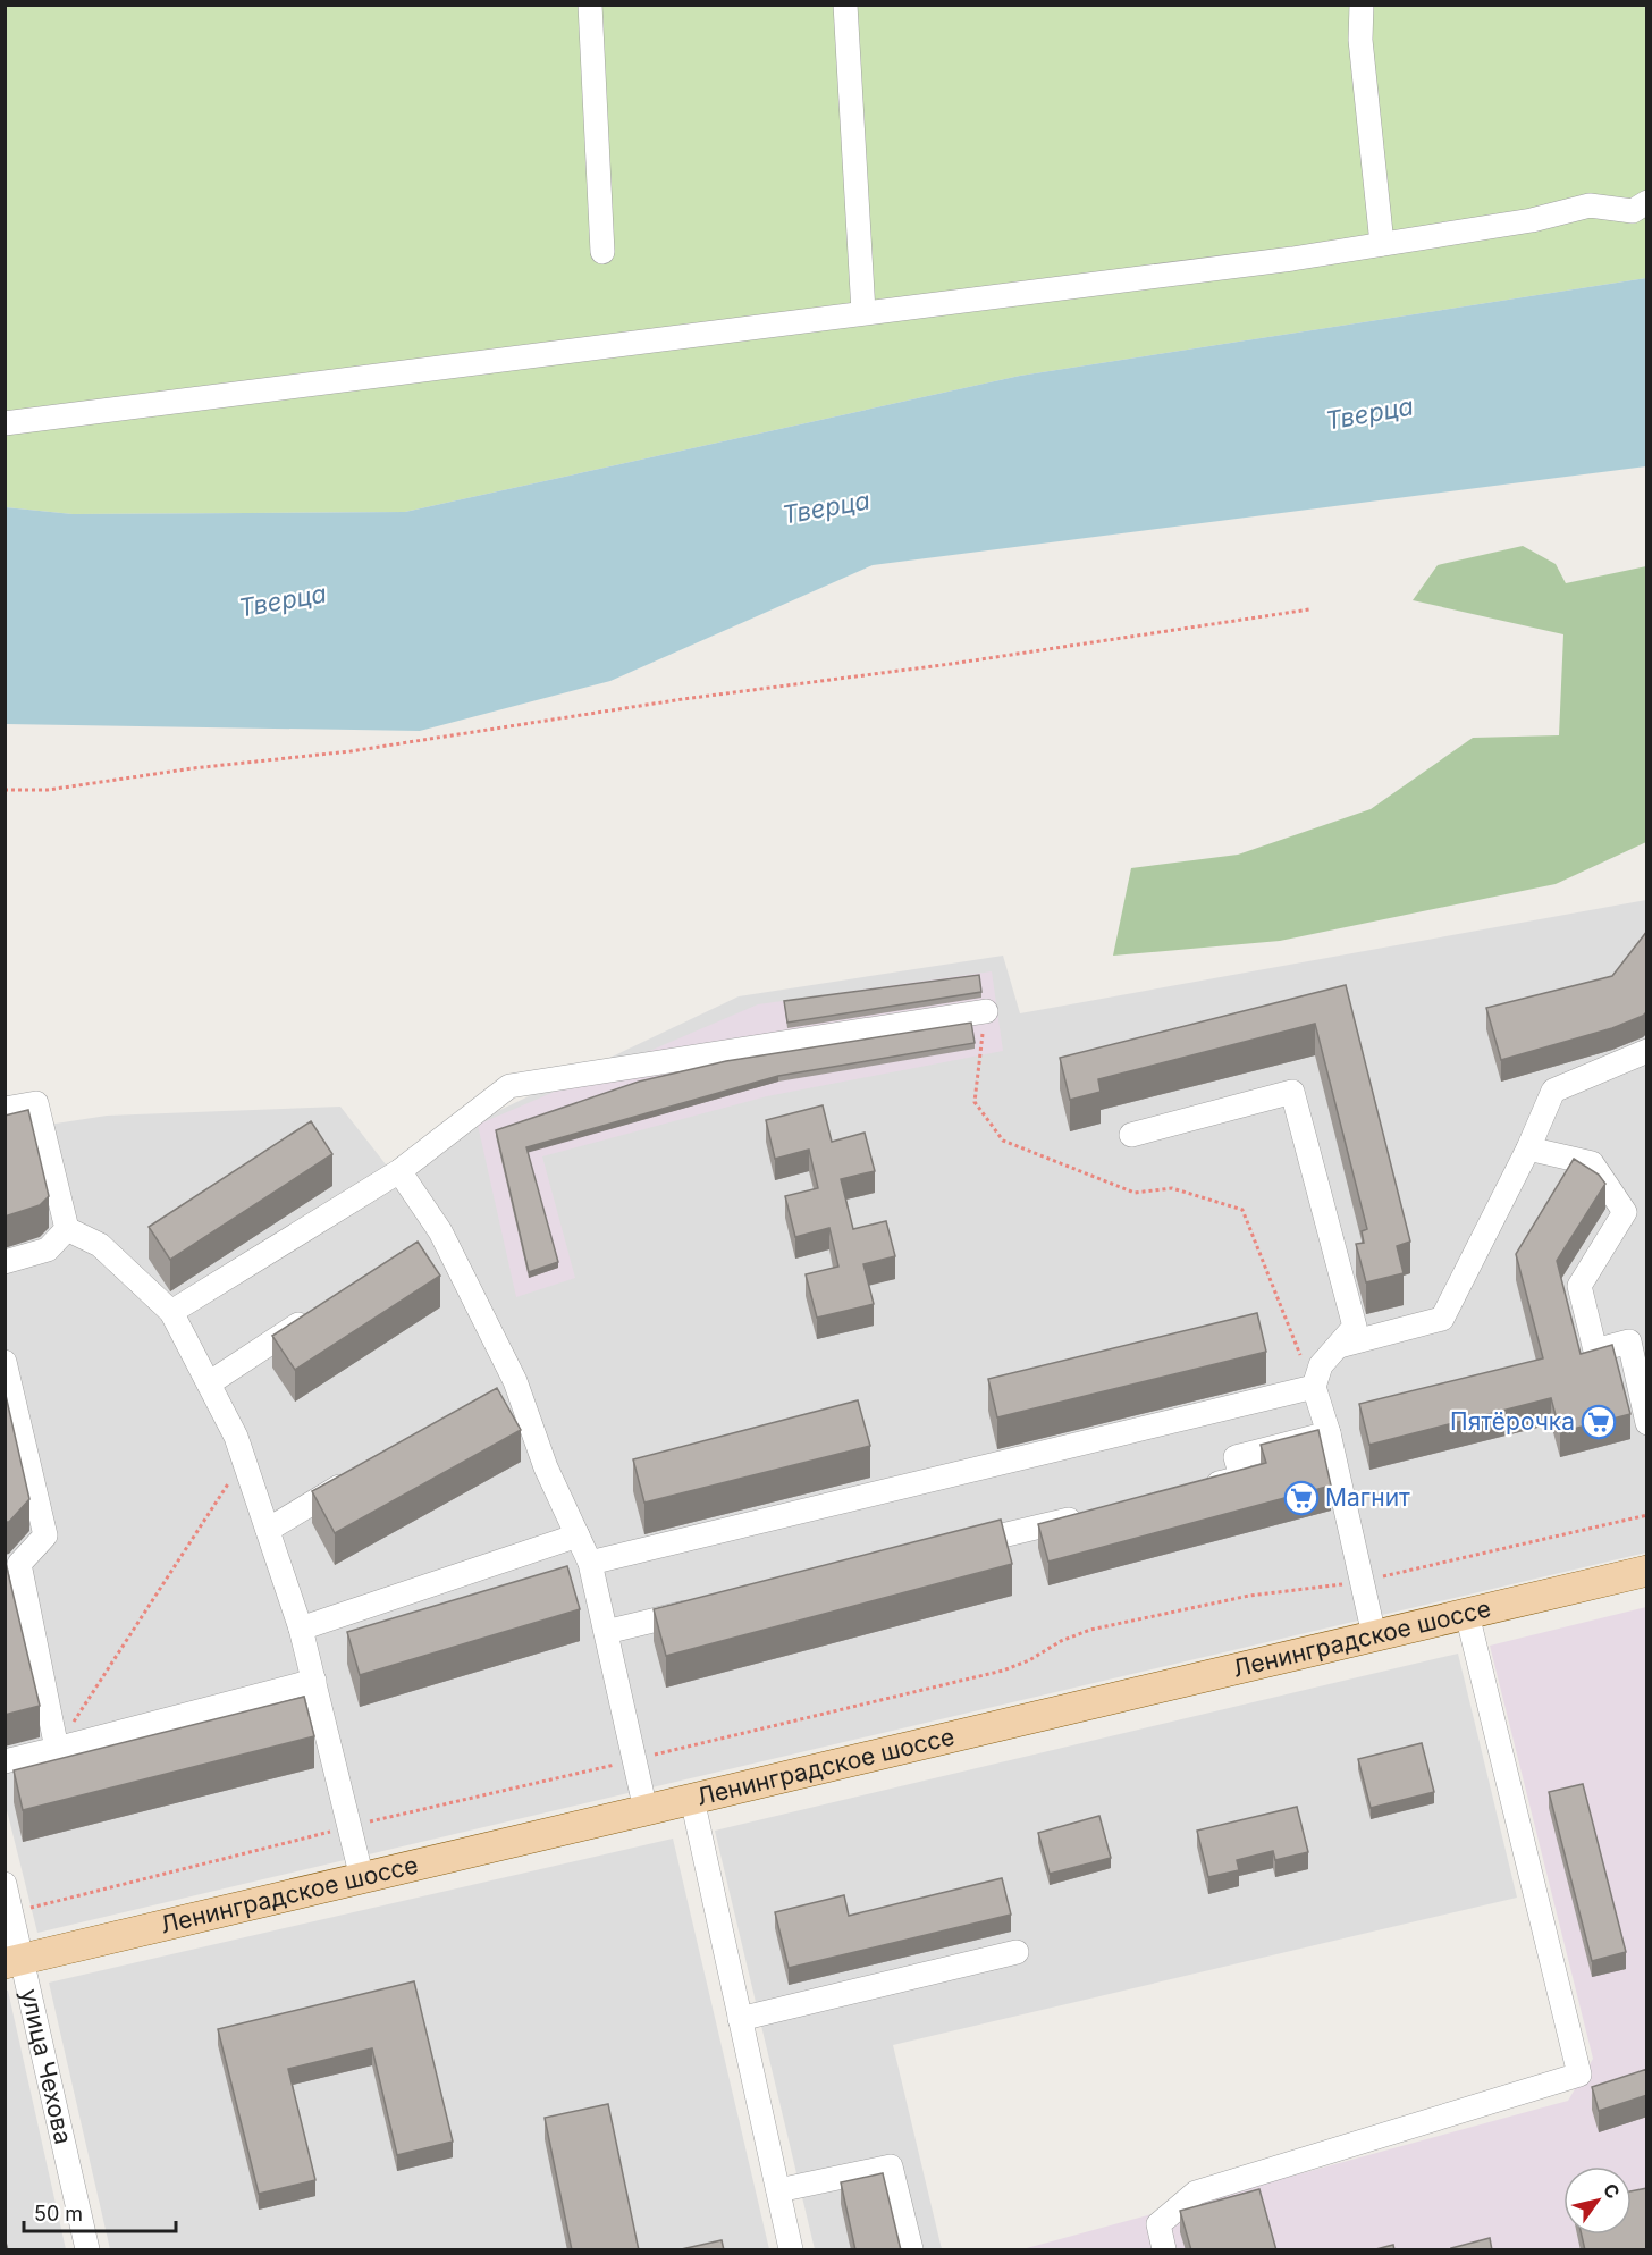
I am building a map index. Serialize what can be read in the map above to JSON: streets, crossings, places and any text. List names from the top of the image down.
{
  "streets": {
    "main road": ["Ленинградское шоссе"],
    "street": ["улица Чехова"]
  },
  "crossings": [
    ["Ленинградское шоссе", "улица Чехова"]
  ],
  "water": ["Тверца"],
  "places": {
    "supermarket": ["Пятёрочка", "Магнит"]
  },
  "scale_bar": "50 m",
  "north": "top right"
}
